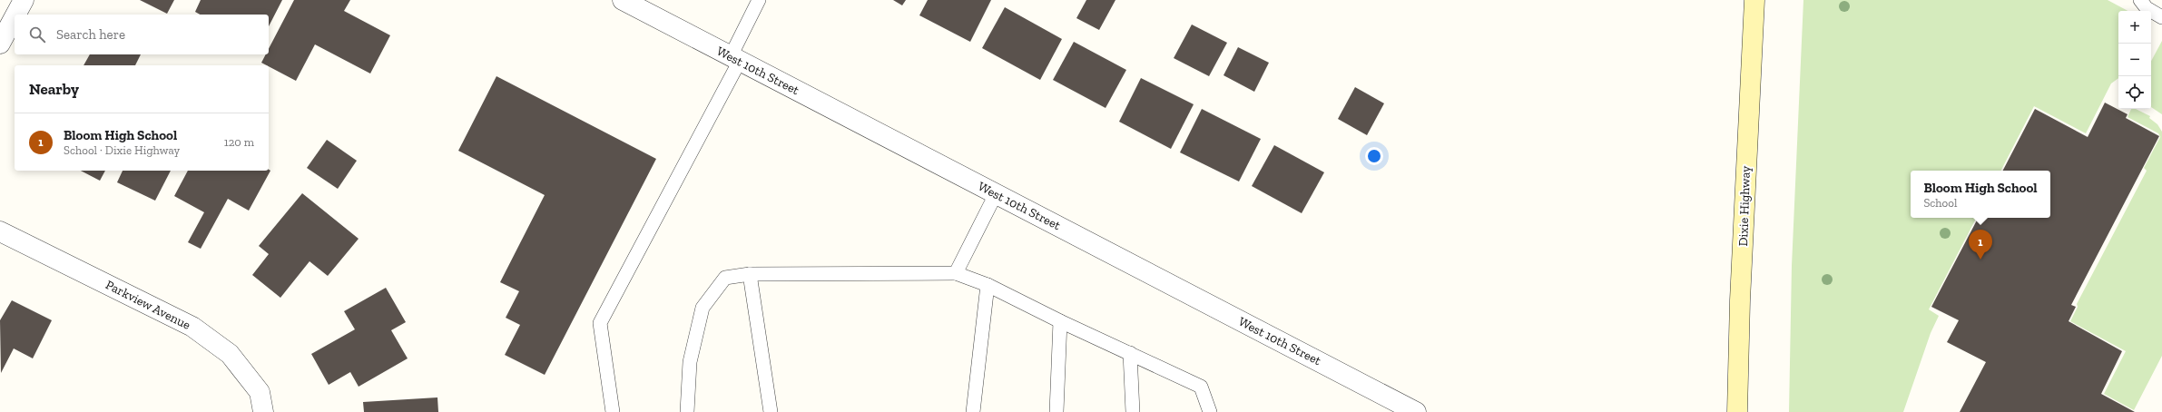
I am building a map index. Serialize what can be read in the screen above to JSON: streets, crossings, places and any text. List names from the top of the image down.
{
  "streets": {
    "main road": ["Dixie Highway"],
    "street": ["West 10th Street", "Parkview Avenue"]
  },
  "page": {
    "map_buttons": ["+", "−"],
    "search": "Search here",
    "heading": "Nearby",
    "list": [
      {
        "mark": "1",
        "name": "Bloom High School",
        "note": "School · Dixie Highway",
        "value": "120 m"
      }
    ],
    "popup": ["Bloom High School", "School"],
    "pins": "1"
  }
}
